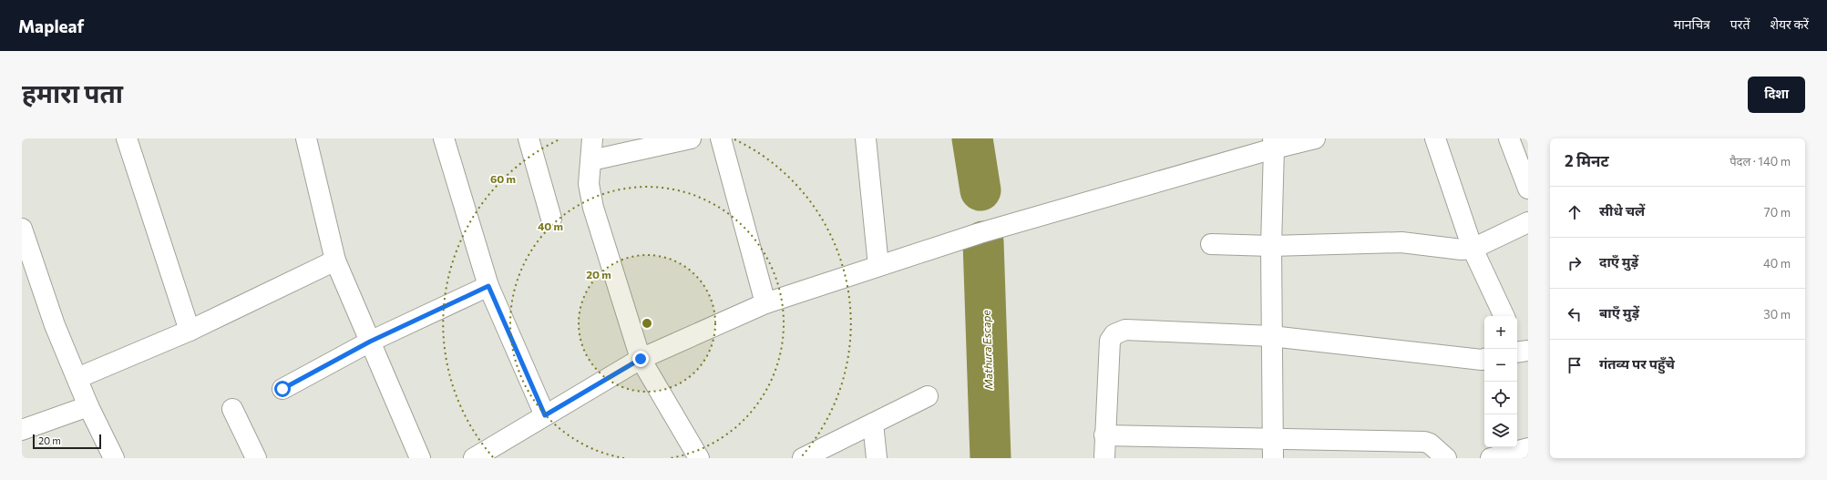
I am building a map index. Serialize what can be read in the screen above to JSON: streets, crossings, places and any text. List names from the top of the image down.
{
  "water": ["Mathura Escape"],
  "scale_bar": "20 m",
  "page": {
    "header": "Mapleaf",
    "nav": ["मानचित्र", "परतें", "शेयर करें"],
    "buttons": "दिशा",
    "title": "हमारा पता",
    "heading": ["2 मिनट", "पैदल · 140 m"],
    "list": [
      ["सीधे चलें", "70 m"],
      ["दाएँ मुड़ें", "40 m"],
      ["बाएँ मुड़ें", "30 m"],
      "गंतव्य पर पहुँचे"
    ],
    "map_buttons": ["+", "−"],
    "scale": "20 m"
  },
  "rings": ["60 m", "40 m", "20 m"]
}
